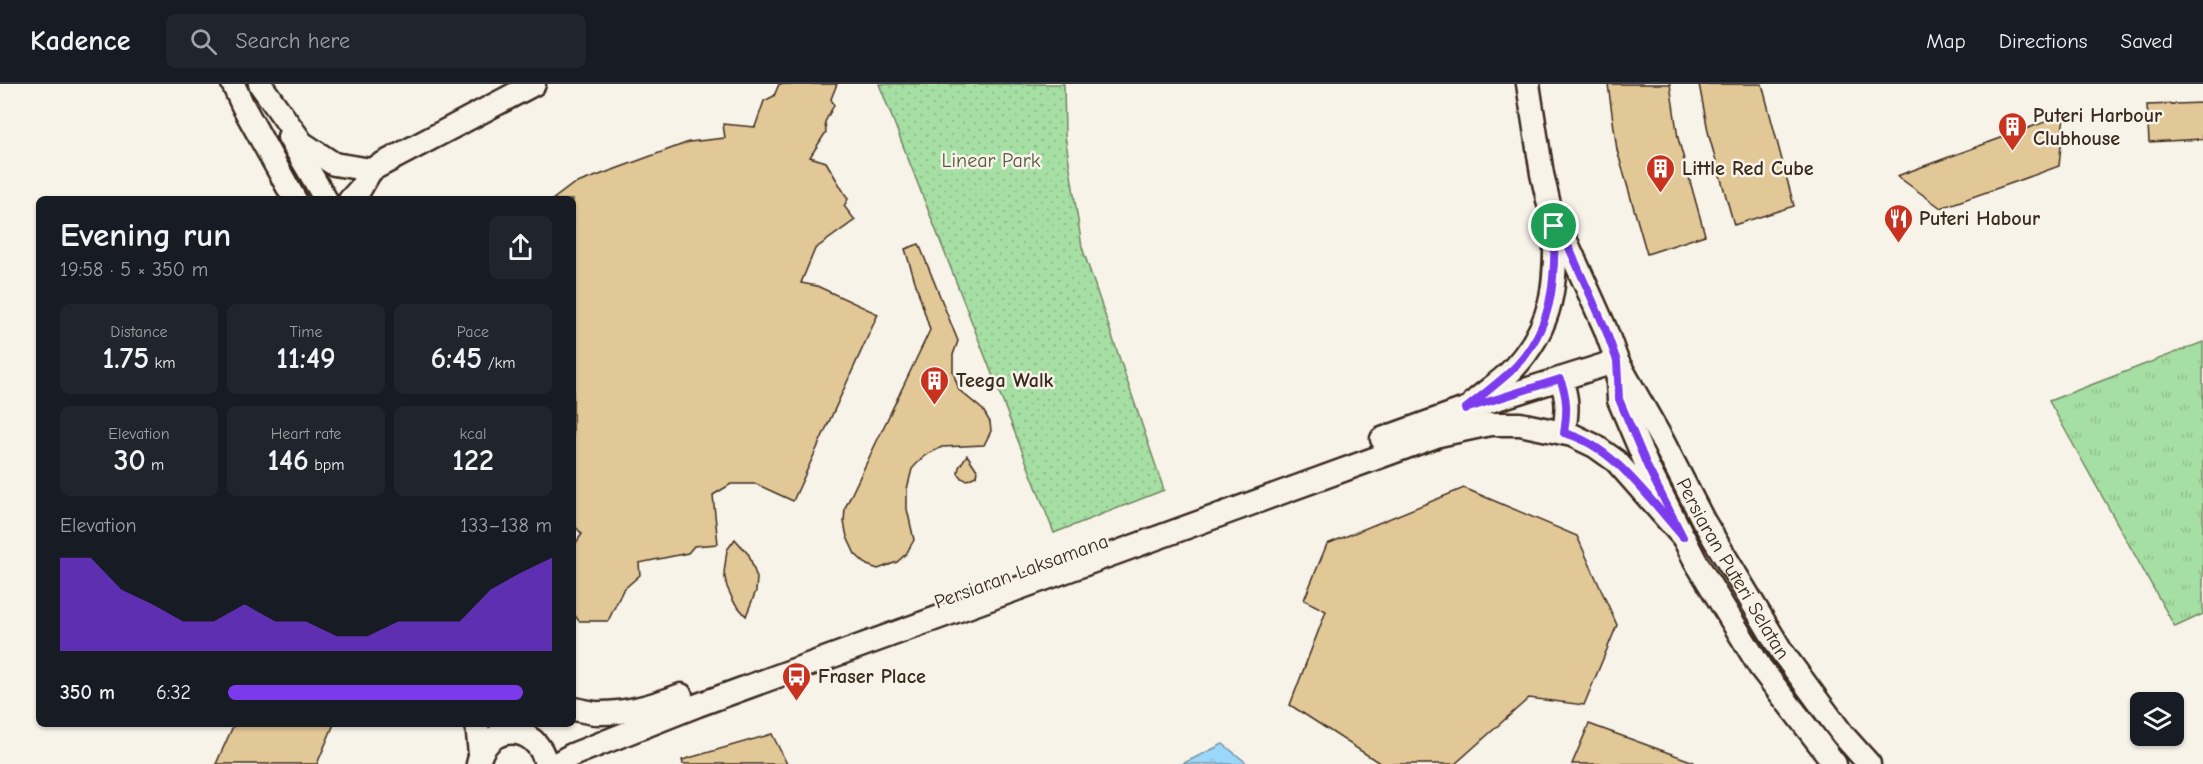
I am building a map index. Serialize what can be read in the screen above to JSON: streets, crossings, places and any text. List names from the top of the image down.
{
  "streets": {
    "street": ["Persiaran Puteri Selatan", "Persiaran Laksamana"]
  },
  "crossings": [
    ["Persiaran Puteri Selatan", "Persiaran Laksamana"]
  ],
  "parks": ["Linear Park"],
  "places": {
    "building": ["Puteri Harbour Clubhouse", "Little Red Cube", "Teega Walk"],
    "restaurant": ["Puteri Habour"],
    "bus stop": ["Fraser Place"]
  },
  "page": {
    "header": "Kadence",
    "search": "Search here",
    "nav": ["Map", "Directions", "Saved"],
    "heading": ["Evening run", "19:58 · 5 × 350 m"],
    "stats": [
      ["Distance", "1.75 km"],
      ["Time", "11:49"],
      ["Pace", "6:45 /km"],
      ["Elevation", "30 m"],
      ["Heart rate", "146 bpm"],
      ["kcal", "122"]
    ],
    "chart": ["Elevation", "133–138 m"],
    "list": [
      {
        "name": "350 m",
        "note": "6:32"
      }
    ]
  }
}
